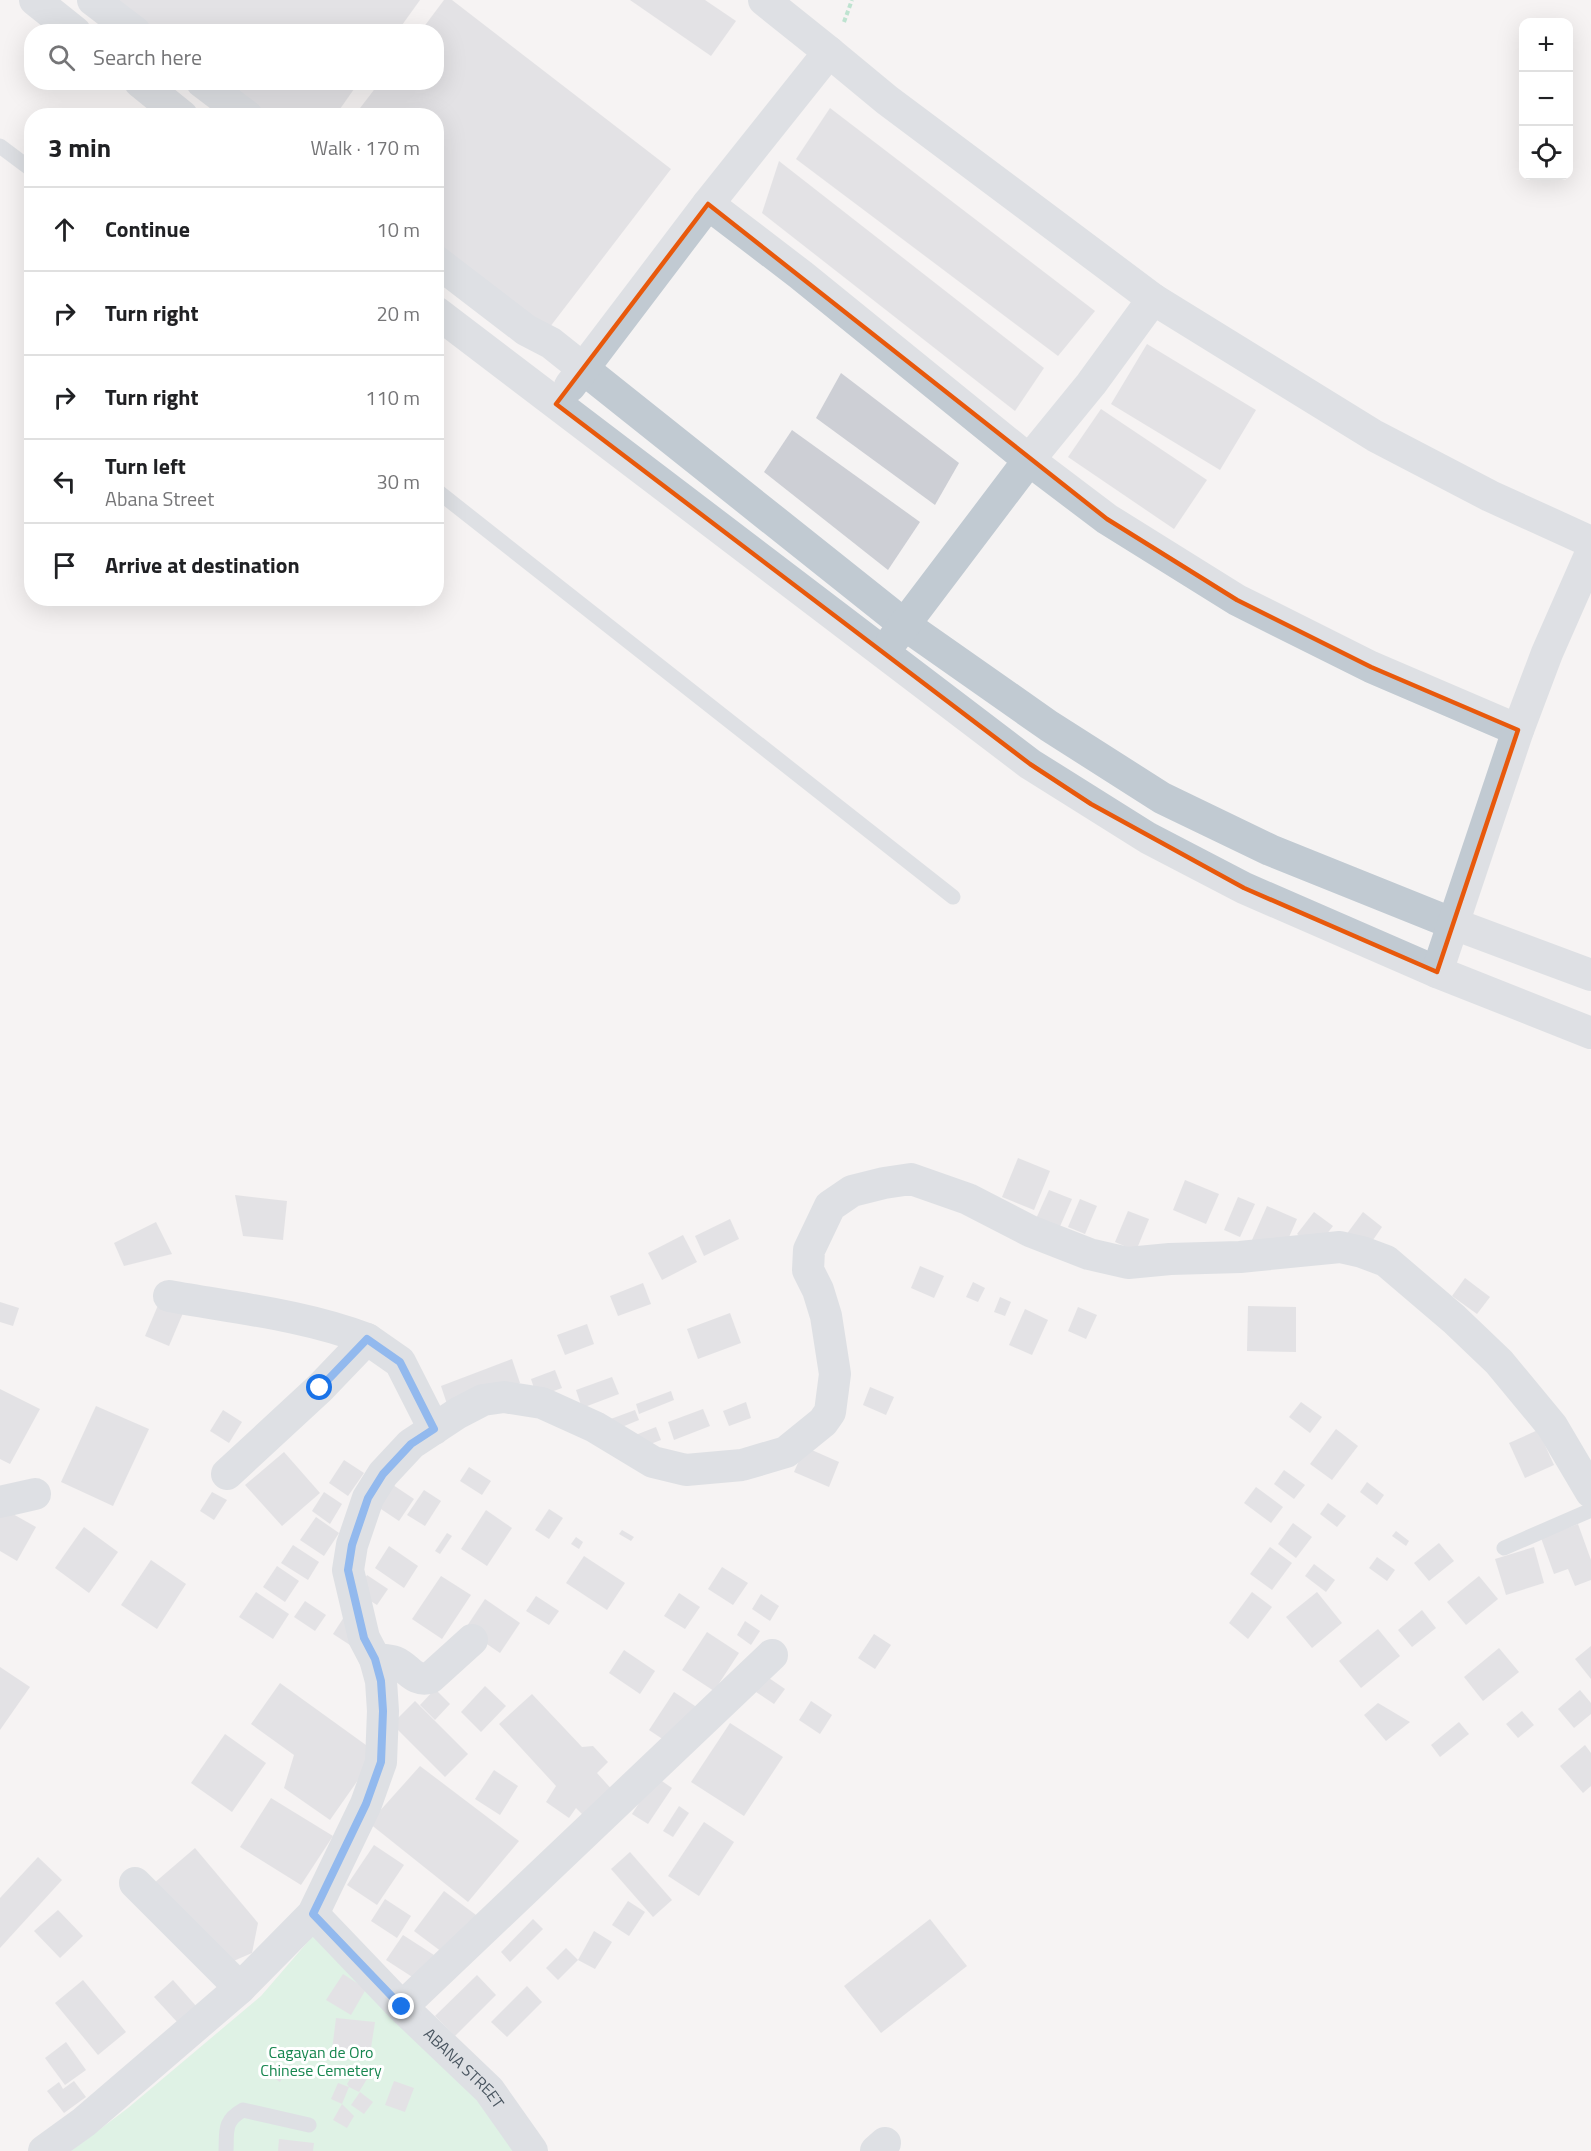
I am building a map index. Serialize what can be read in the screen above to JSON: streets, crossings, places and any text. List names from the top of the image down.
{
  "streets": {
    "street": ["ABANA STREET"]
  },
  "parks": ["Cagayan de Oro Chinese Cemetery"],
  "page": {
    "map_buttons": ["+", "−"],
    "search": "Search here",
    "heading": ["3 min", "Walk · 170 m"],
    "list": [
      ["Continue", "10 m"],
      ["Turn right", "20 m"],
      ["Turn right", "110 m"],
      ["Turn left", "Abana Street", "30 m"],
      "Arrive at destination"
    ]
  }
}
